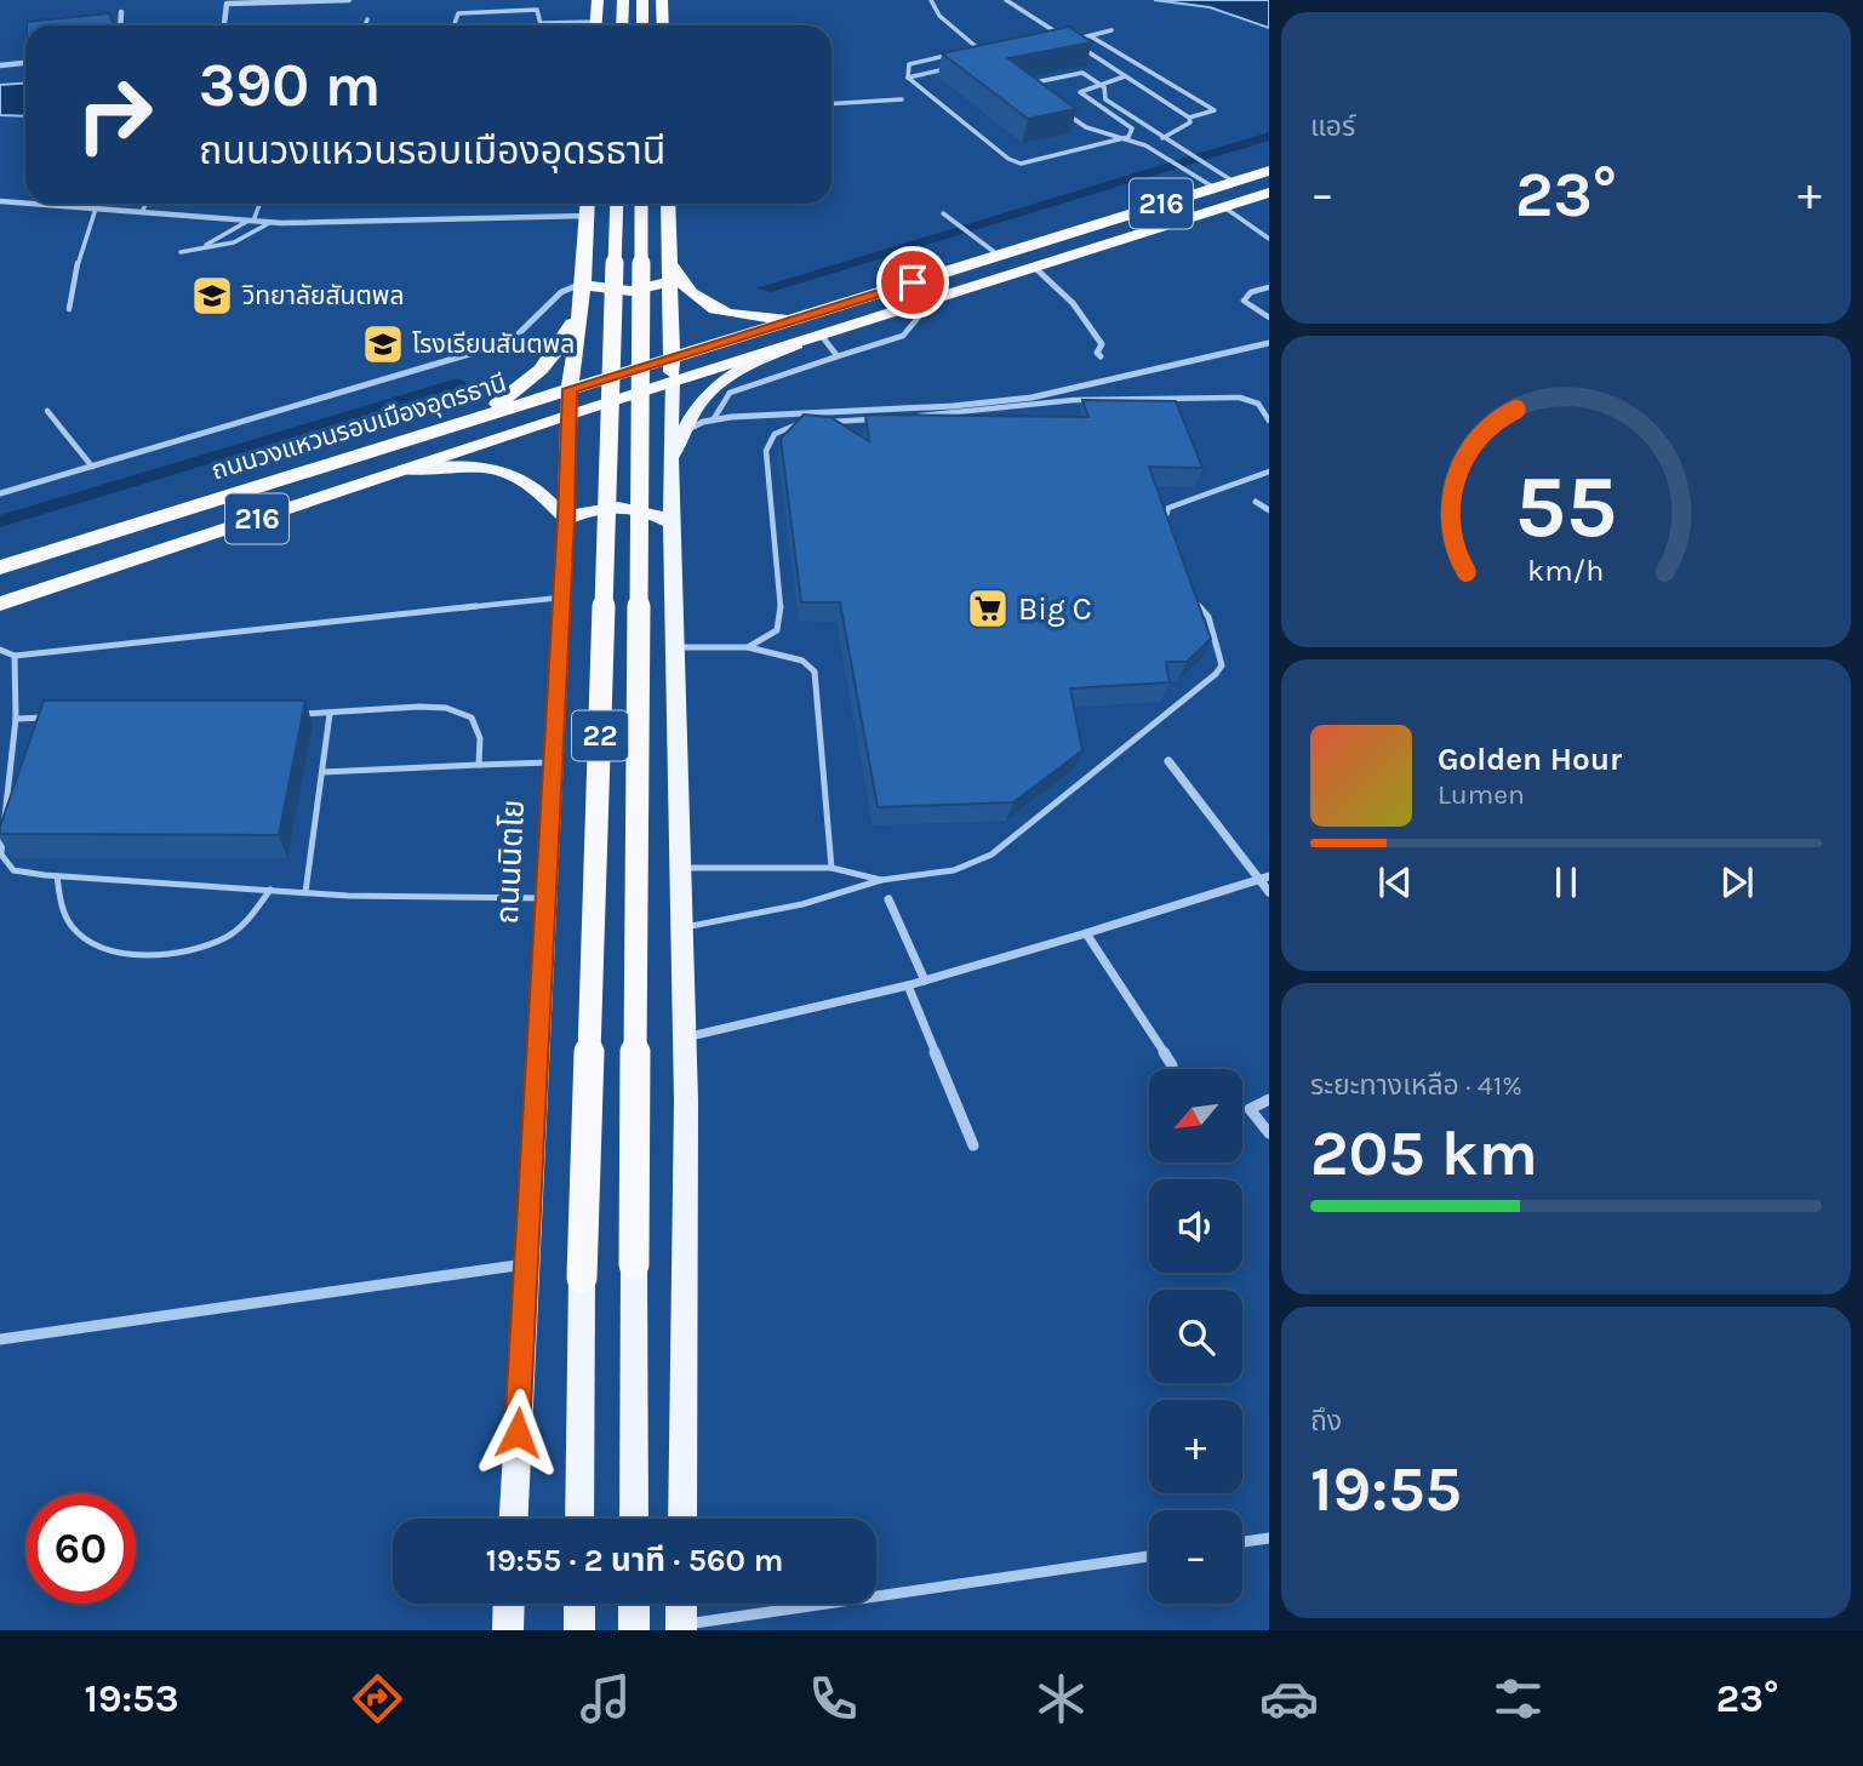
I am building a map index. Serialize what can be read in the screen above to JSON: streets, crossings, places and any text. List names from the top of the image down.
{
  "streets": {
    "highway": [
      "216",
      "ถนนวงแหวนรอบเมืองอุดรธานี",
      "22",
      "ถนนนิตโย"
    ]
  },
  "crossings": [
    ["ถนนวงแหวนรอบเมืองอุดรธานี", "22"],
    ["ถนนวงแหวนรอบเมืองอุดรธานี", "ถนนนิตโย"]
  ],
  "places": {
    "school or university": ["วิทยาลัยสันตพล", "โรงเรียนสันตพล"],
    "supermarket": ["Big C"]
  },
  "north": "bottom left",
  "page": {
    "tile": [
      "แอร์",
      ["ระยะทางเหลือ · 41%", "205 km"],
      ["ถึง", "19:55"]
    ],
    "turn": ["390 m", "ถนนวงแหวนรอบเมืองอุดรธานี"],
    "heat": ["−", "23°", "+"],
    "song": ["Golden Hour", "Lumen"],
    "map_buttons": ["+", "−"],
    "limit": "60",
    "trip": "19:55 · 2 นาที · 560 m",
    "tabs": ["19:53", "23°"],
    "gauge": ["55", "km/h"]
  }
}
